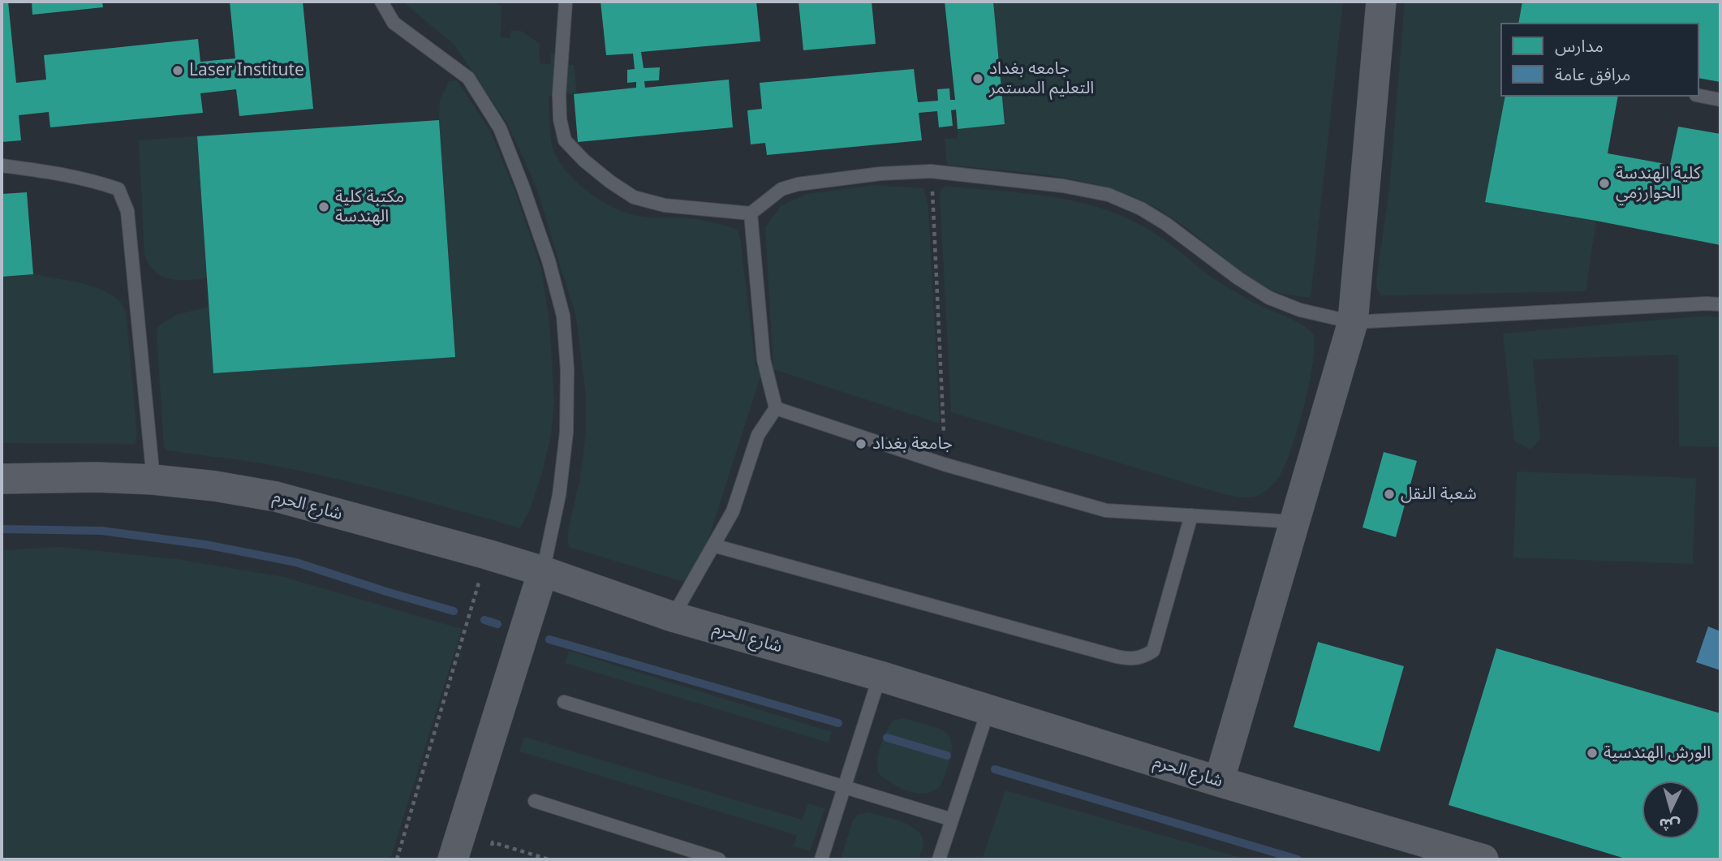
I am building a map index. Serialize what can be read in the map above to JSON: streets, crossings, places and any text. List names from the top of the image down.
{
  "streets": {
    "street": ["شارع الحرم"]
  },
  "places": [
    "Laser Institute",
    "جامعه بغداد التعليم المستمر",
    "كلية الهندسة الخوارزمي",
    "مكتبة كلية الهندسة",
    "جامعة بغداد",
    "شعبة النقل",
    "الورش الهندسية"
  ],
  "legend": ["مدارس", "مرافق عامة"],
  "north": "bottom"
}
